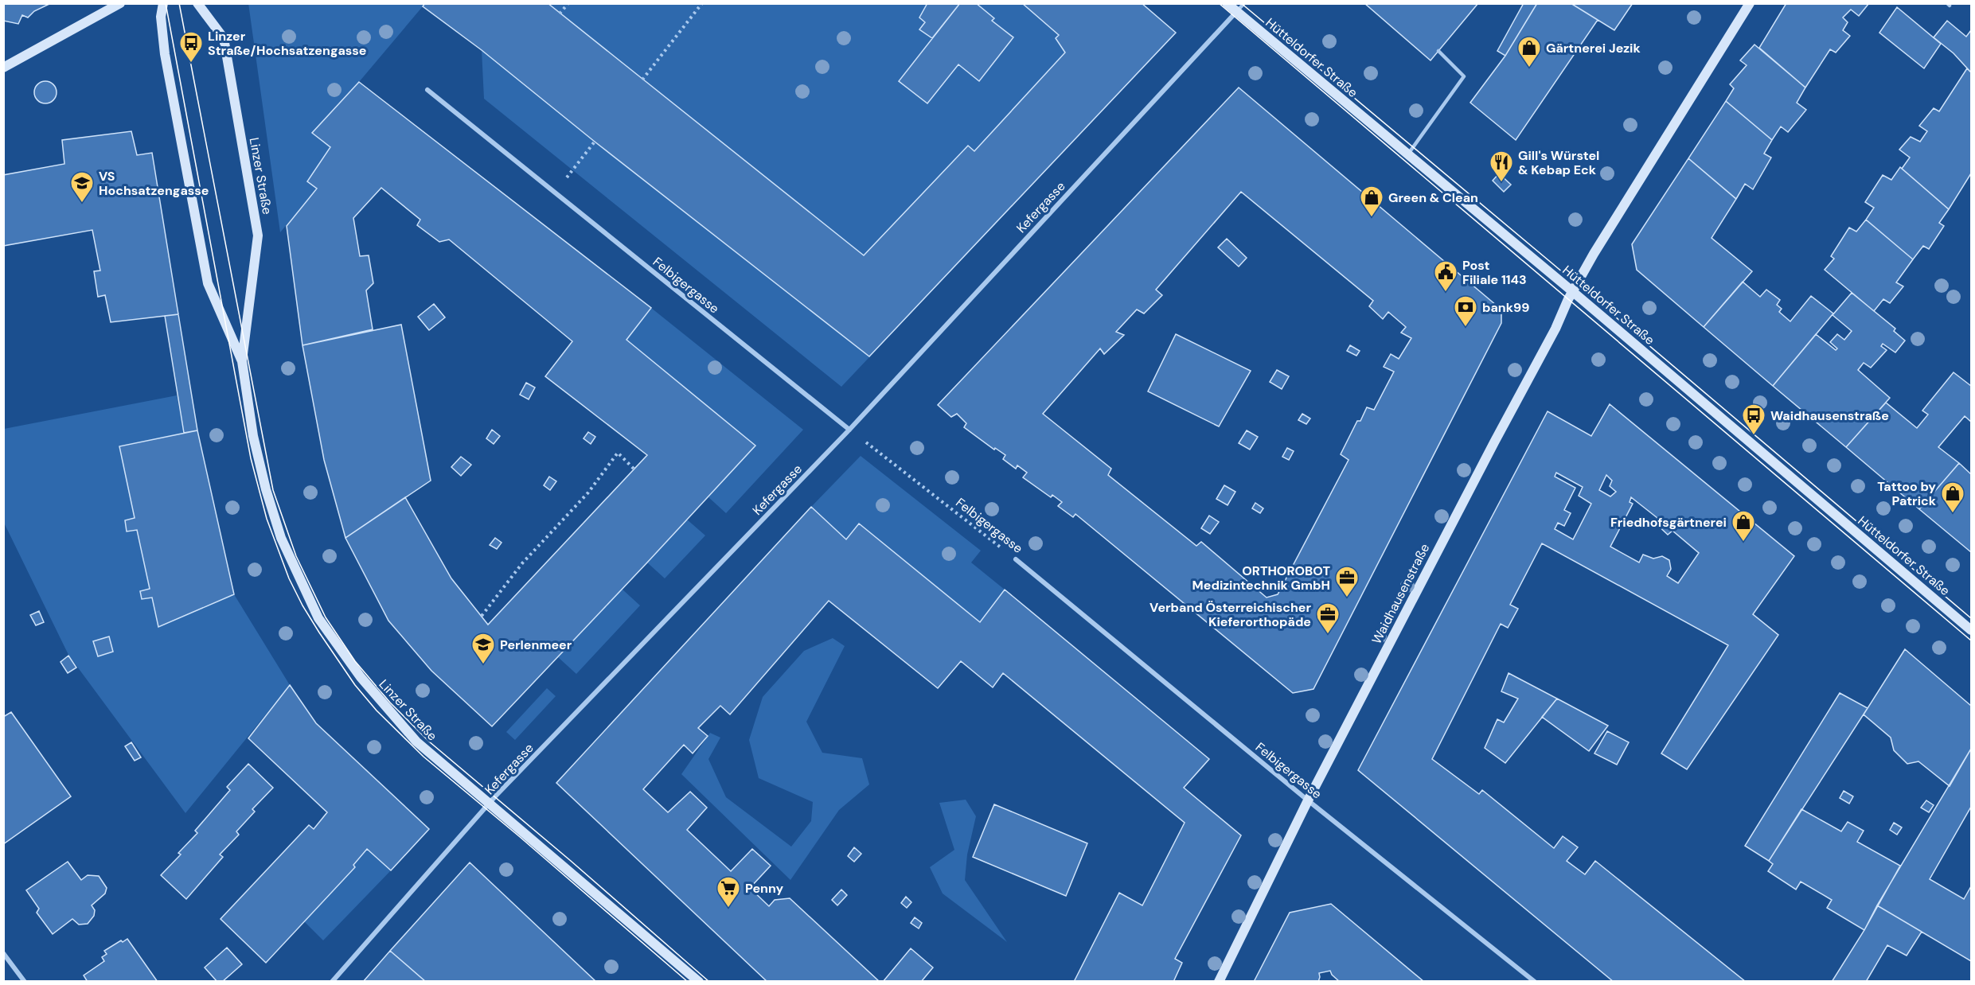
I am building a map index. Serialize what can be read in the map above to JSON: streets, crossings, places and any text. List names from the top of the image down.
{
  "streets": {
    "main road": ["Hütteldorfer Straße", "Linzer Straße", "Waidhausenstraße"],
    "street": ["Kefergasse", "Felbigergasse"]
  },
  "crossings": [
    ["Hütteldorfer Straße", "Kefergasse"],
    ["Hütteldorfer Straße", "Waidhausenstraße"],
    ["Linzer Straße", "Kefergasse"],
    ["Kefergasse", "Felbigergasse"],
    ["Felbigergasse", "Waidhausenstraße"]
  ],
  "places": {
    "bus stop": ["Linzer Straße/Hochsatzengasse", "Waidhausenstraße"],
    "shop": [
      "Gärtnerei Jezik",
      "Green & Clean",
      "Tattoo by Patrick",
      "Friedhofsgärtnerei"
    ],
    "restaurant": ["Gill's Würstel & Kebap Eck"],
    "school or university": ["VS Hochsatzengasse", "Perlenmeer"],
    "public building": ["Post Filiale 1143"],
    "bank": ["bank99"],
    "office": ["ORTHOROBOT Medizintechnik GmbH", "Verband Österreichischer Kieferorthopäde"],
    "supermarket": ["Penny"]
  }
}
